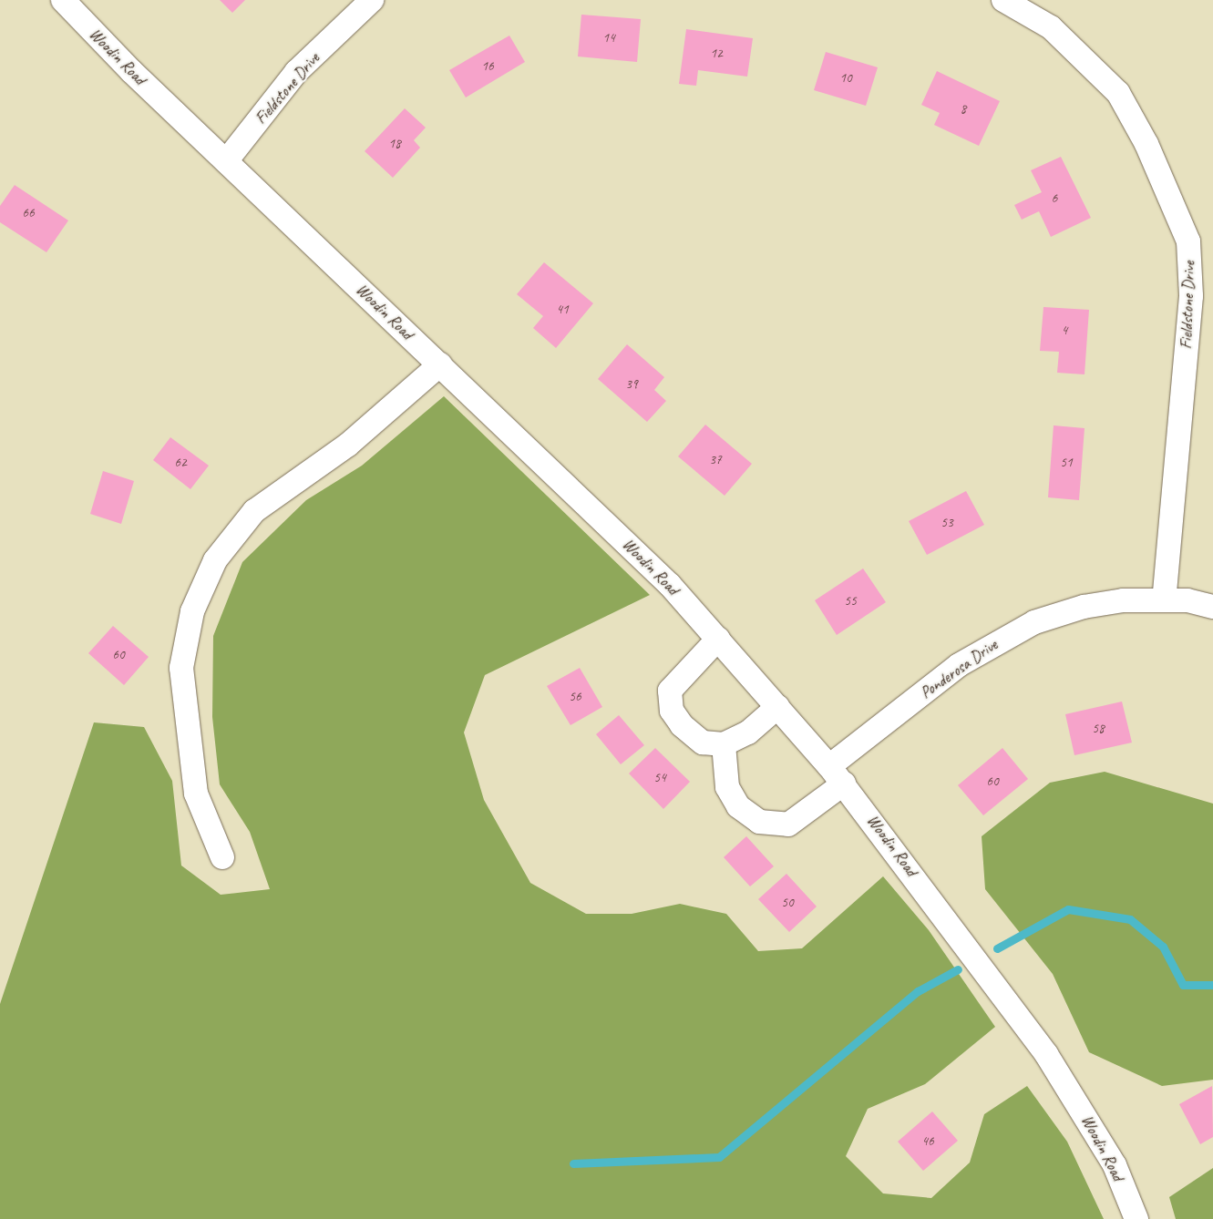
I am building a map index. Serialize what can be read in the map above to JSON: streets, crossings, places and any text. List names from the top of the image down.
{
  "streets": {
    "street": ["Woodin Road", "Fieldstone Drive", "Ponderosa Drive"]
  },
  "crossings": [
    ["Woodin Road", "Fieldstone Drive"],
    ["Woodin Road", "Ponderosa Drive"],
    ["Fieldstone Drive", "Ponderosa Drive"]
  ],
  "house_numbers": [
    "14",
    "12",
    "16",
    "10",
    "8",
    "18",
    "6",
    "66",
    "41",
    "4",
    "39",
    "37",
    "62",
    "51",
    "53",
    "55",
    "60",
    "56",
    "58",
    "54",
    "60",
    "50",
    "46"
  ]
}
